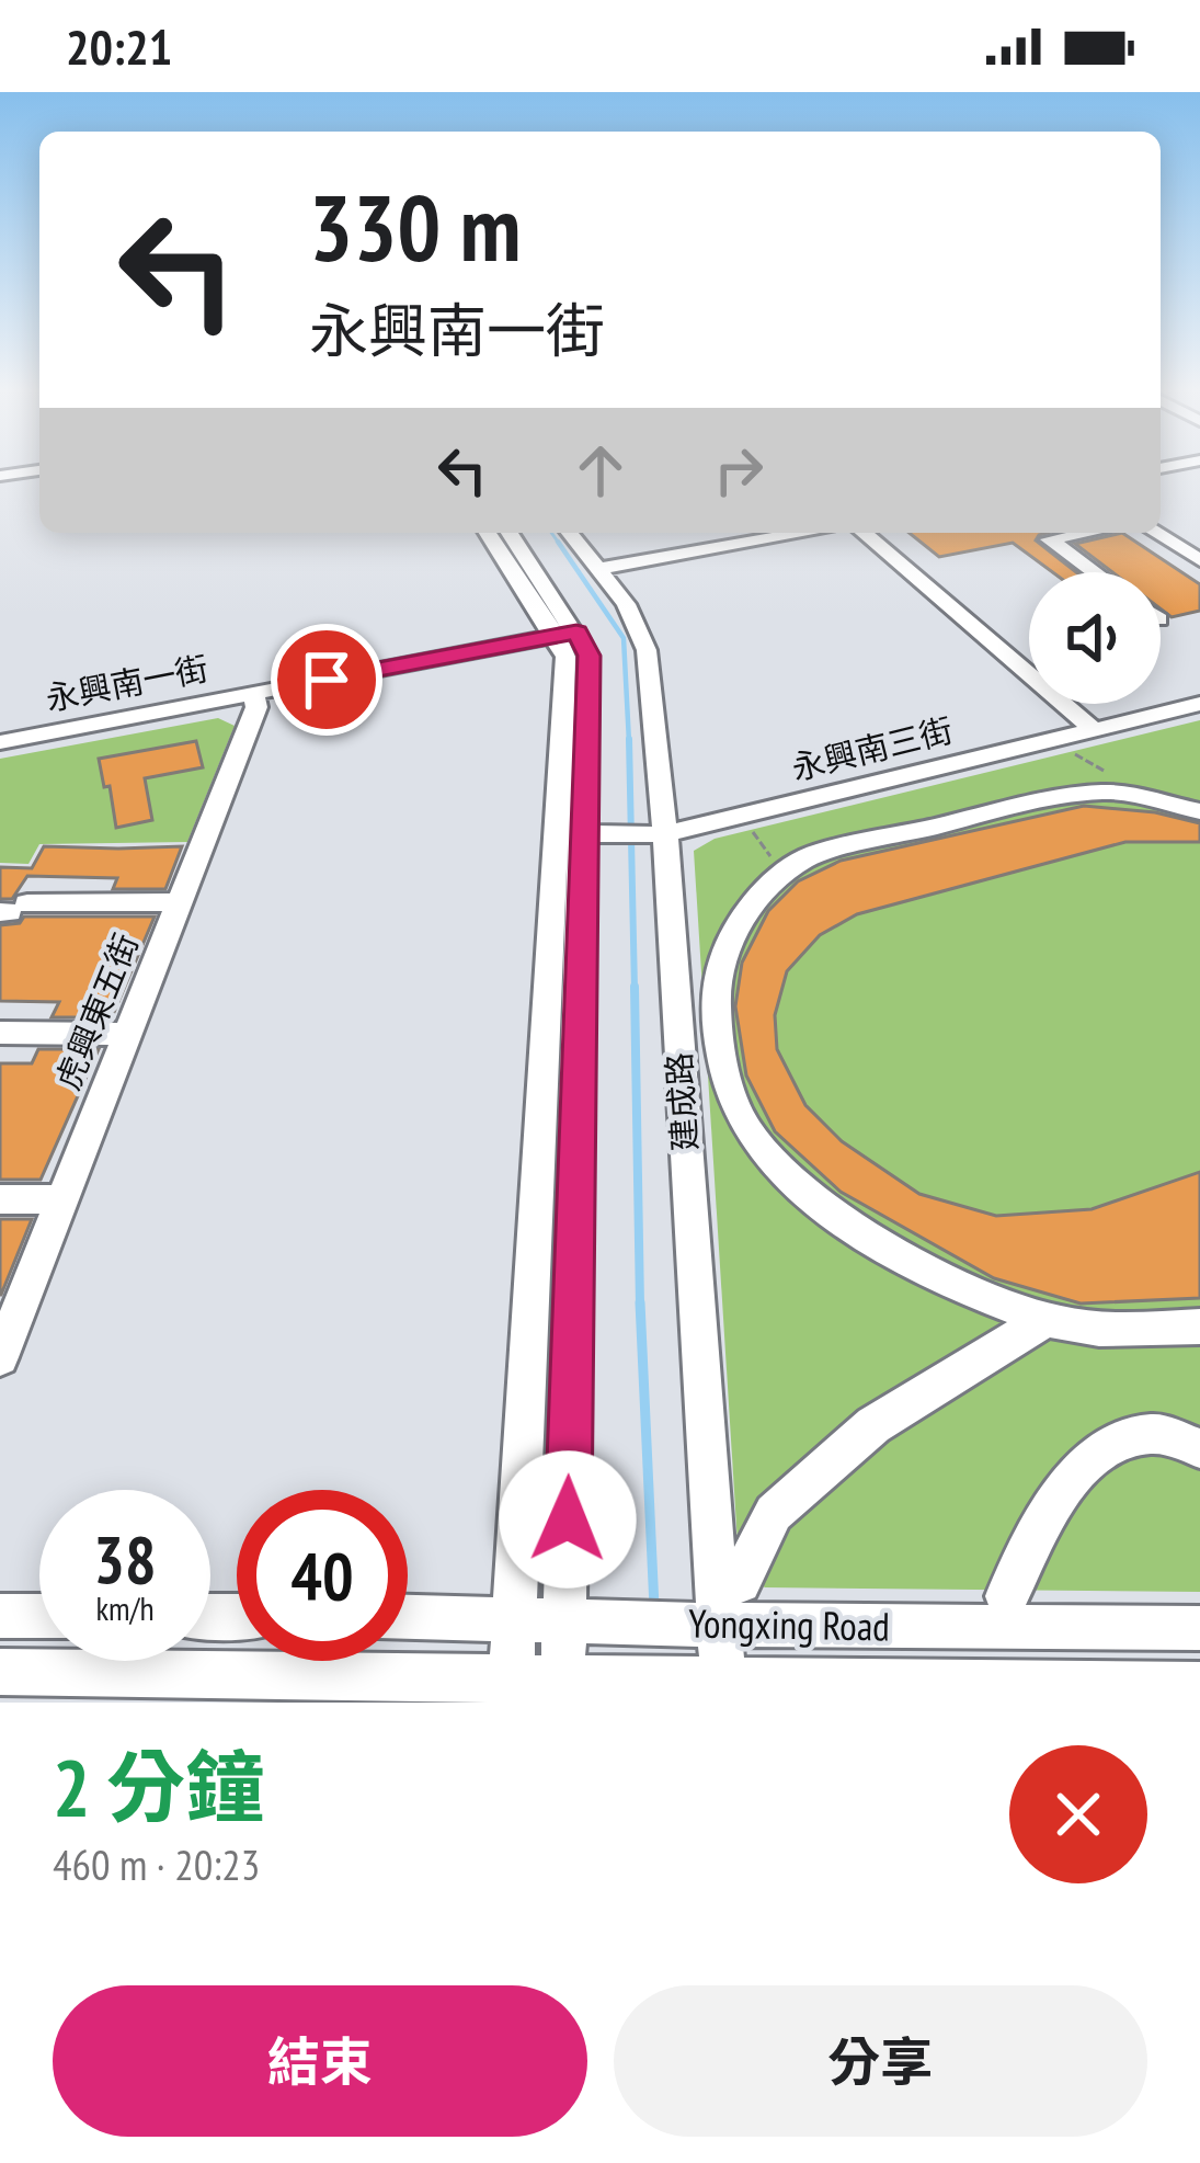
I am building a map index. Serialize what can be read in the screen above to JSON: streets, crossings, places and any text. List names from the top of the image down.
{
  "streets": {
    "street": [
      "永興南一街",
      "永興南三街",
      "虎興東五街",
      "建成路",
      "Yongxing Road"
    ]
  },
  "crossings": [
    ["永興南一街", "虎興東五街"],
    ["永興南三街", "建成路"],
    ["建成路", "Yongxing Road"]
  ],
  "page": {
    "status": "20:21",
    "turn": ["330 m", "永興南一街"],
    "speed": "38 km/h",
    "limit": "40",
    "heading": ["2 分鐘", "460 m · 20:23"],
    "buttons": ["結束", "分享"]
  }
}
